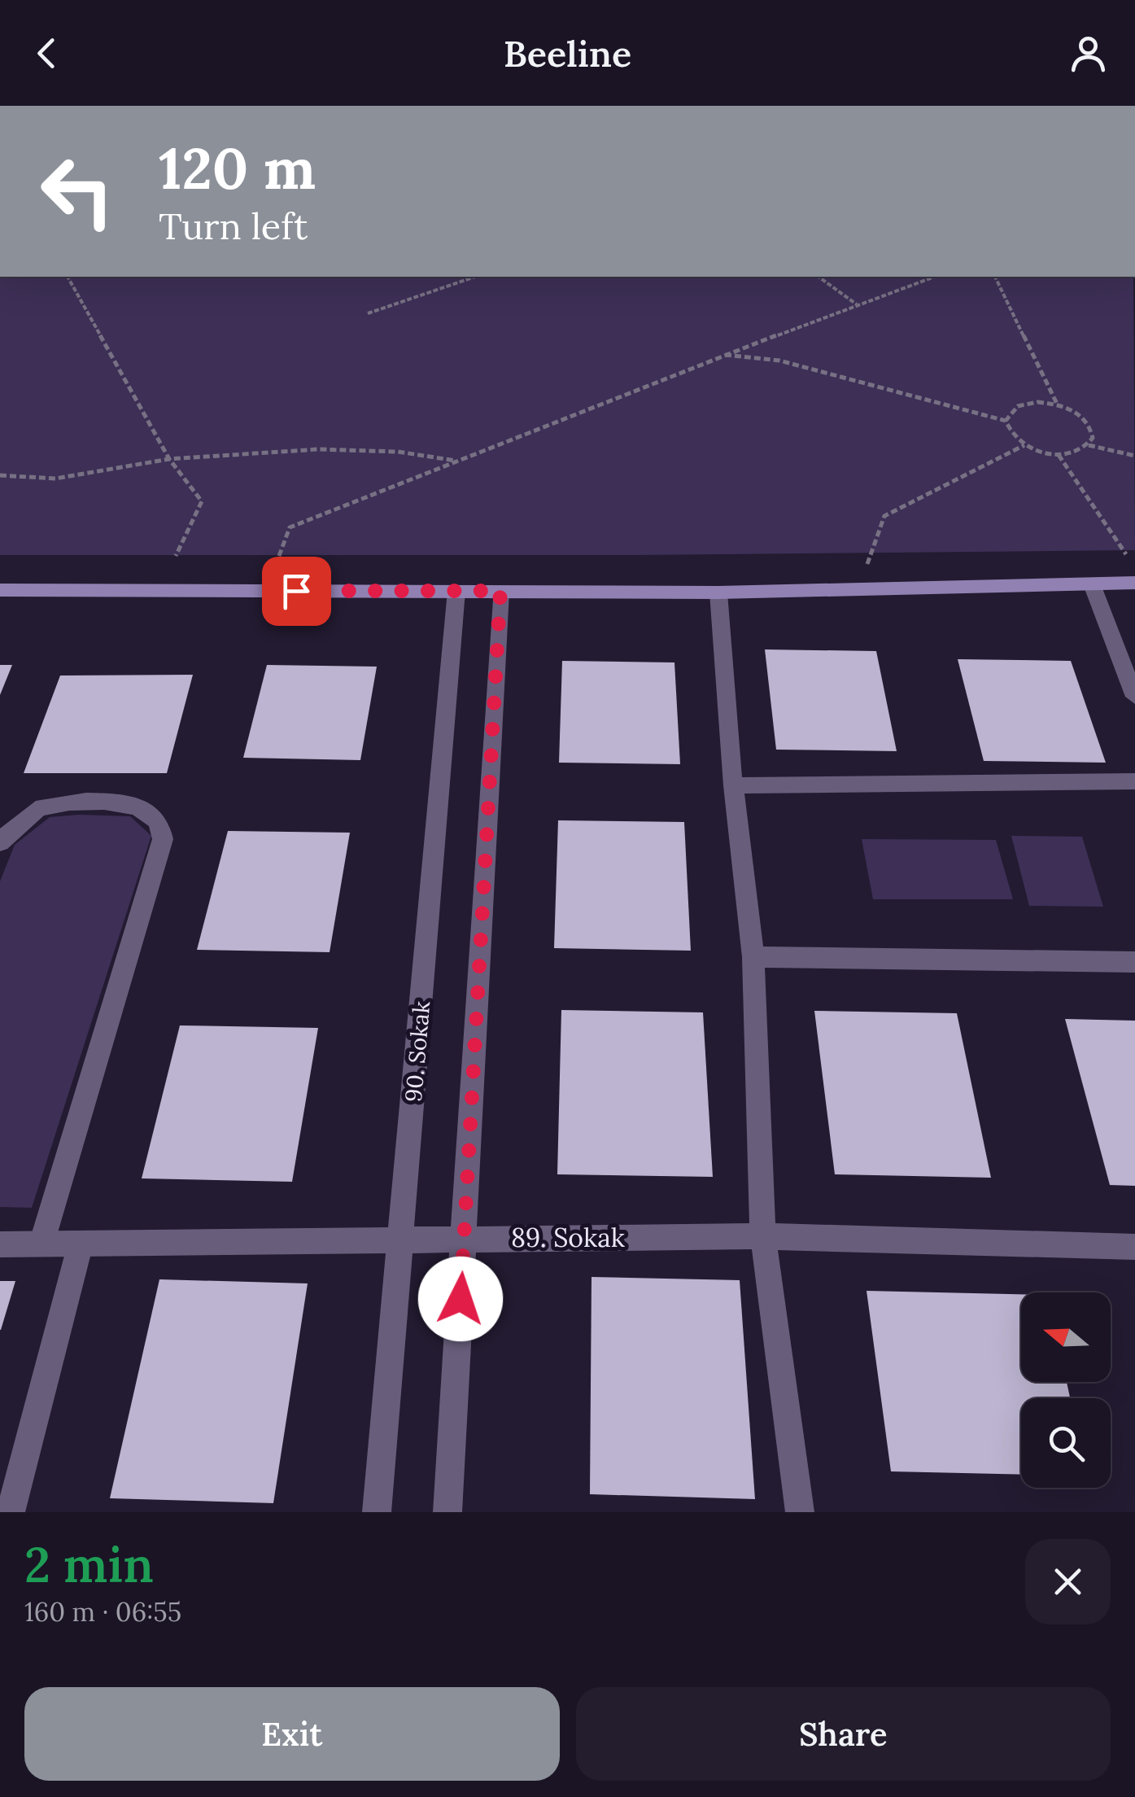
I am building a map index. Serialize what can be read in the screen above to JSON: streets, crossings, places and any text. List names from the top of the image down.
{
  "streets": {
    "street": ["90. Sokak", "89. Sokak"]
  },
  "crossings": [
    ["90. Sokak", "89. Sokak"]
  ],
  "north": "left",
  "page": {
    "header": "Beeline",
    "turn": ["120 m", "Turn left"],
    "heading": ["2 min", "160 m · 06:55"],
    "buttons": ["Exit", "Share"]
  }
}
